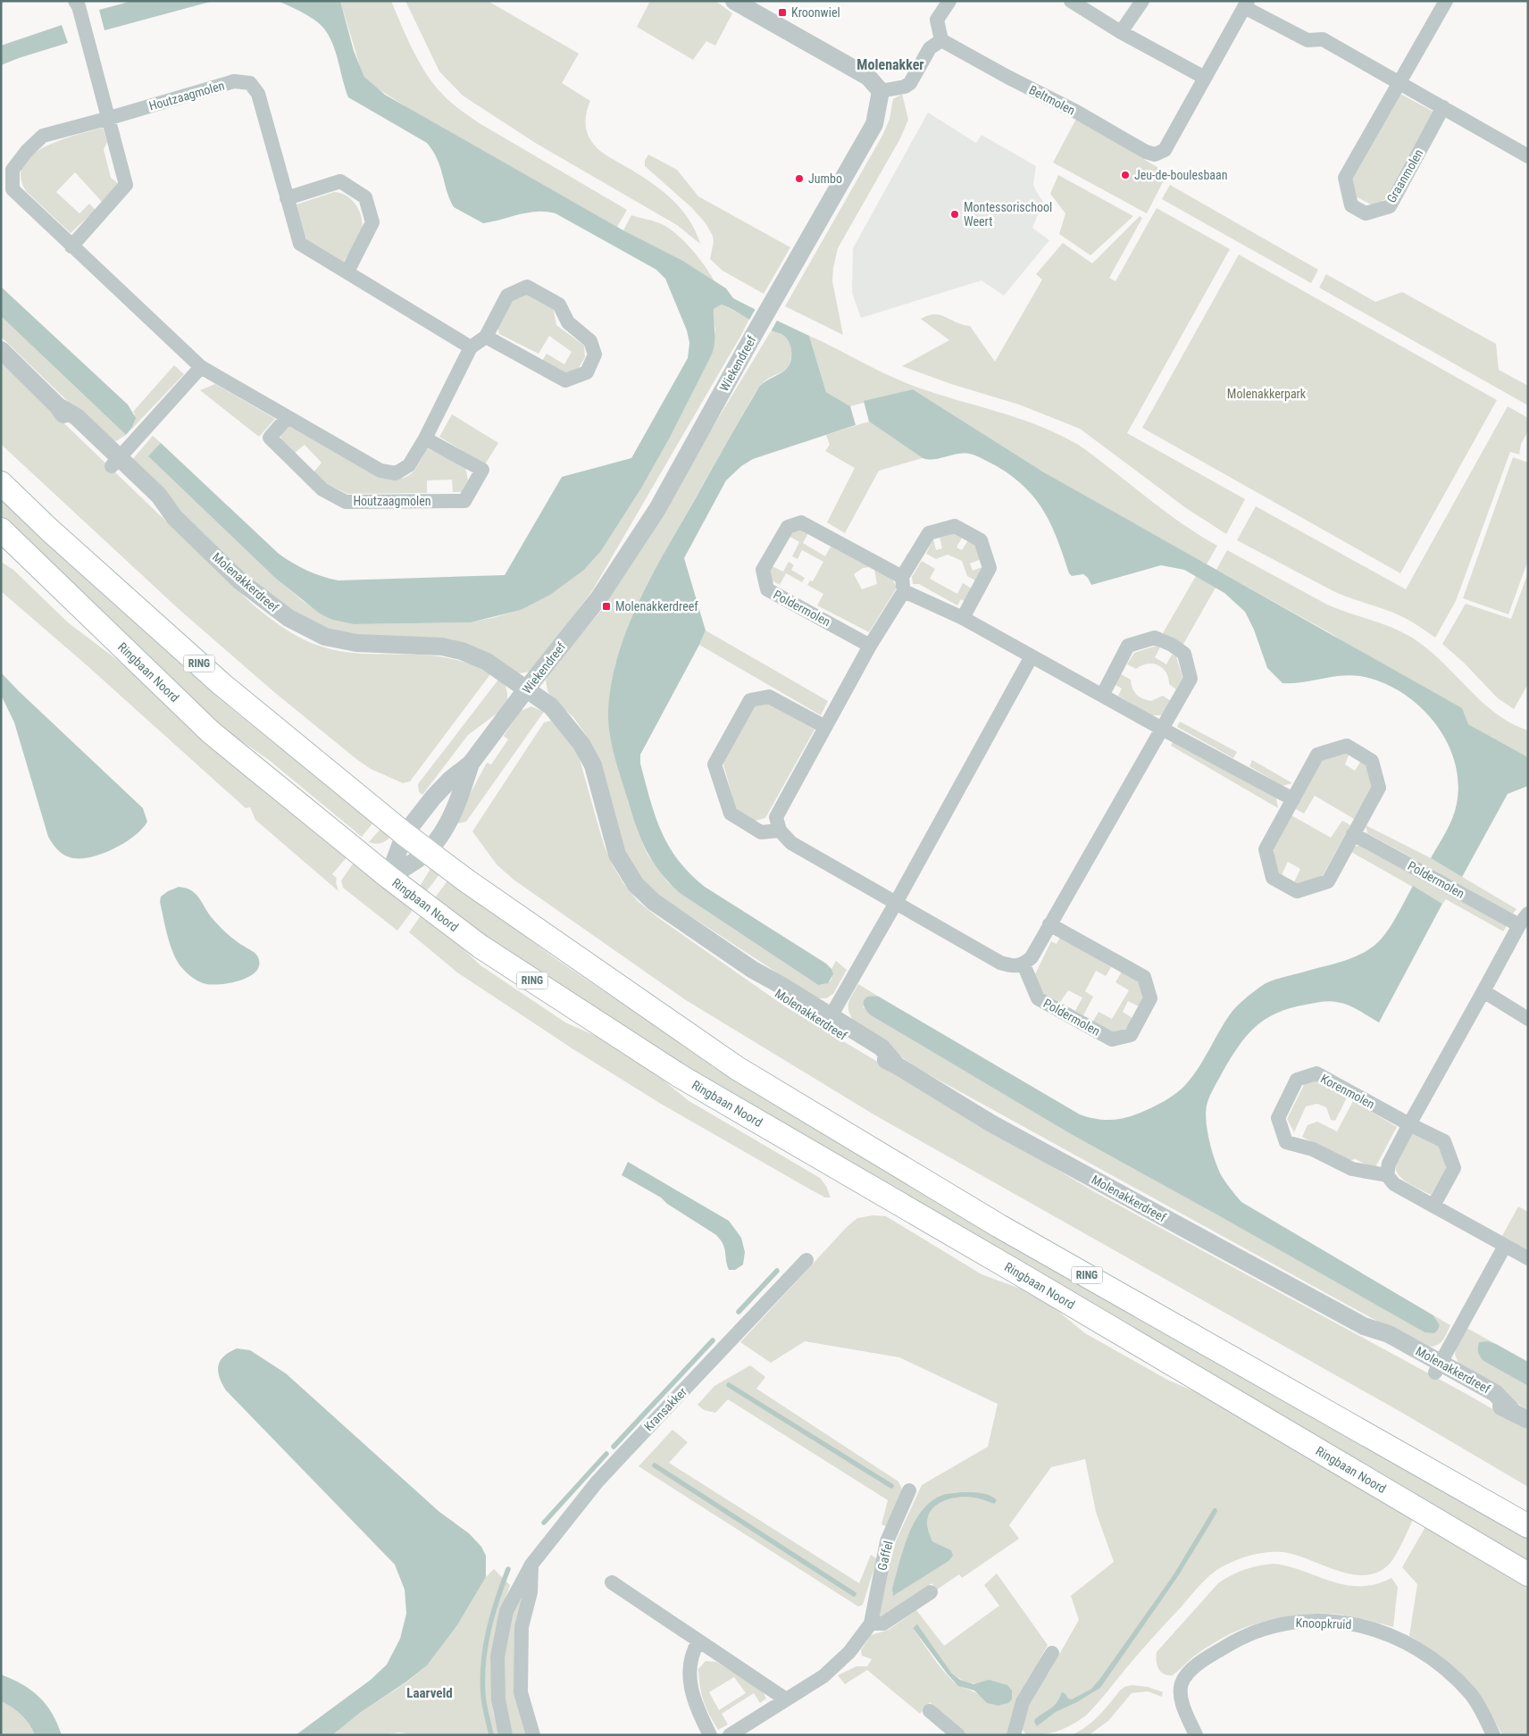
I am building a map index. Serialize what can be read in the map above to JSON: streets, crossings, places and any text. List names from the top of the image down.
{
  "streets": {
    "main road": ["RING", "Ringbaan Noord"],
    "street": [
      "Houtzaagmolen",
      "Beltmolen",
      "Graanmolen",
      "Wiekendreef",
      "Molenakkerdreef",
      "Poldermolen",
      "Korenmolen",
      "Kransakker",
      "Gaffel",
      "Knoopkruid"
    ]
  },
  "crossings": [
    ["Wiekendreef", "Molenakkerdreef"],
    ["Wiekendreef", "RING"],
    ["Wiekendreef", "Ringbaan Noord"]
  ],
  "districts": ["Molenakker", "Laarveld"],
  "parks": ["Molenakkerpark"],
  "places": {
    "transit": ["Kroonwiel", "Molenakkerdreef"],
    "other": ["Jeu-de-boulesbaan", "Jumbo", "Montessorischool Weert"]
  }
}
